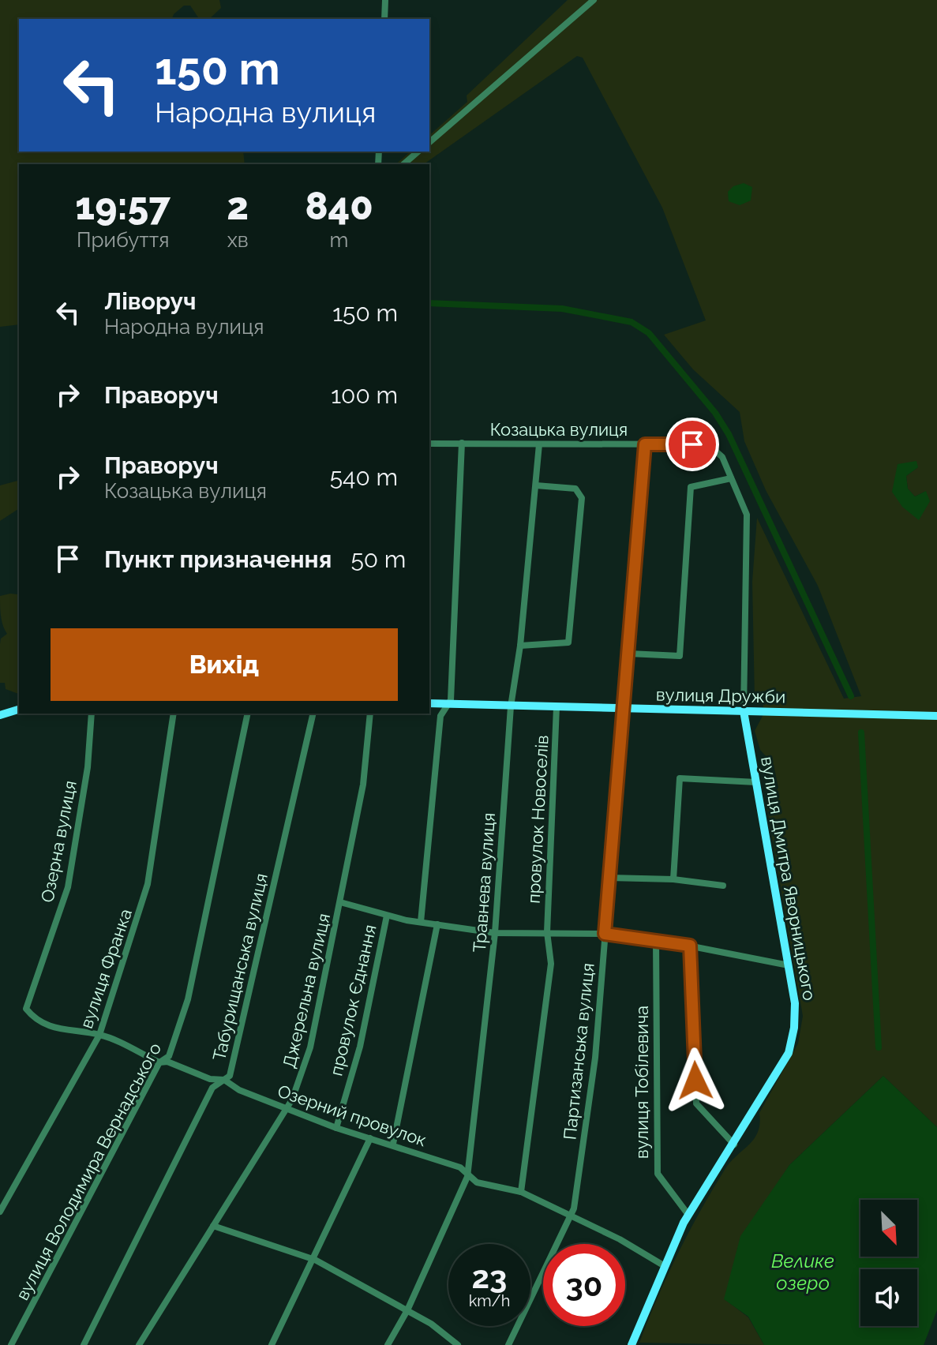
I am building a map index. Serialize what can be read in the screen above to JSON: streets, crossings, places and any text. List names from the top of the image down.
{
  "streets": {
    "main road": ["вулиця Дружби", "вулиця Дмитра Яворницького"],
    "street": [
      "Козацька вулиця",
      "провулок Новоселів",
      "Озерна вулиця",
      "Травнева вулиця",
      "Табурищанська вулиця",
      "вулиця Франка",
      "Джерельна вулиця",
      "провулок Єднання",
      "Партизанська вулиця",
      "вулиця Тобілевича",
      "Озерний провулок",
      "вулиця Володимира Вернадського"
    ]
  },
  "crossings": [
    ["Козацька вулиця", "вулиця Дмитра Яворницького"],
    ["Козацька вулиця", "Травнева вулиця"],
    ["Козацька вулиця", "Партизанська вулиця"],
    ["вулиця Дружби", "провулок Новоселів"],
    ["вулиця Дружби", "вулиця Дмитра Яворницького"],
    ["вулиця Дружби", "Травнева вулиця"],
    ["вулиця Дружби", "Партизанська вулиця"],
    ["провулок Новоселів", "Озерний провулок"],
    ["Озерна вулиця", "Озерний провулок"],
    ["вулиця Дмитра Яворницького", "вулиця Тобілевича"],
    ["вулиця Дмитра Яворницького", "Озерний провулок"],
    ["Травнева вулиця", "Озерний провулок"],
    ["Табурищанська вулиця", "Озерний провулок"],
    ["вулиця Франка", "Озерний провулок"],
    ["Джерельна вулиця", "Озерний провулок"],
    ["провулок Єднання", "Озерний провулок"],
    ["Партизанська вулиця", "Озерний провулок"],
    ["Озерний провулок", "вулиця Володимира Вернадського"]
  ],
  "water": ["Велике озеро"],
  "north": "bottom right",
  "page": {
    "turn": ["150 m", "Народна вулиця"],
    "eta": [
      "19:57",
      "Прибуття",
      "2",
      "хв",
      "840",
      "m"
    ],
    "list": [
      {
        "name": "Ліворуч",
        "note": "Народна вулиця",
        "value": "150 m"
      },
      {
        "name": "Праворуч",
        "value": "100 m"
      },
      {
        "name": "Праворуч",
        "note": "Козацька вулиця",
        "value": "540 m"
      },
      {
        "name": "Пункт призначення",
        "value": "50 m"
      }
    ],
    "buttons": "Вихід",
    "speed": "23 km/h",
    "limit": "30"
  }
}
